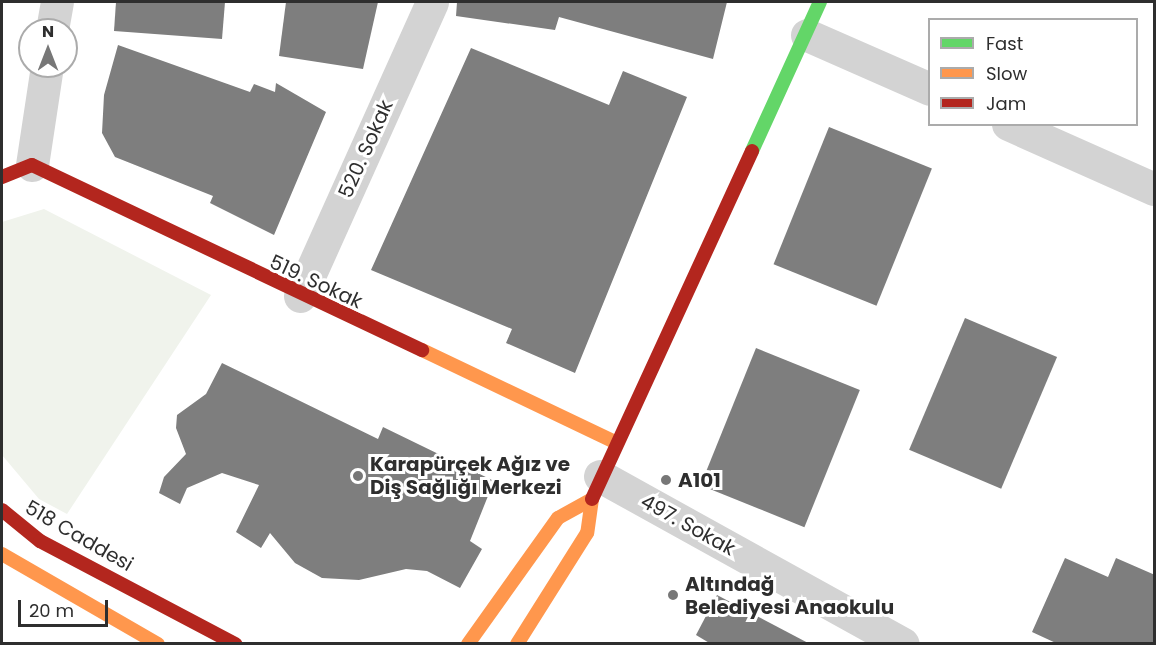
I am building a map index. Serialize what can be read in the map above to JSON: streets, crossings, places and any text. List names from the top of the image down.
{
  "streets": {
    "street": [
      "520. Sokak",
      "519. Sokak",
      "497. Sokak",
      "518 Caddesi"
    ]
  },
  "crossings": [
    ["520. Sokak", "519. Sokak"]
  ],
  "places": ["Karapürçek Ağız ve Diş Sağlığı Merkezi", "A101", "Altındağ Belediyesi Anaokulu"],
  "legend": ["Fast", "Slow", "Jam"],
  "scale_bar": "20 m",
  "north": "top"
}
